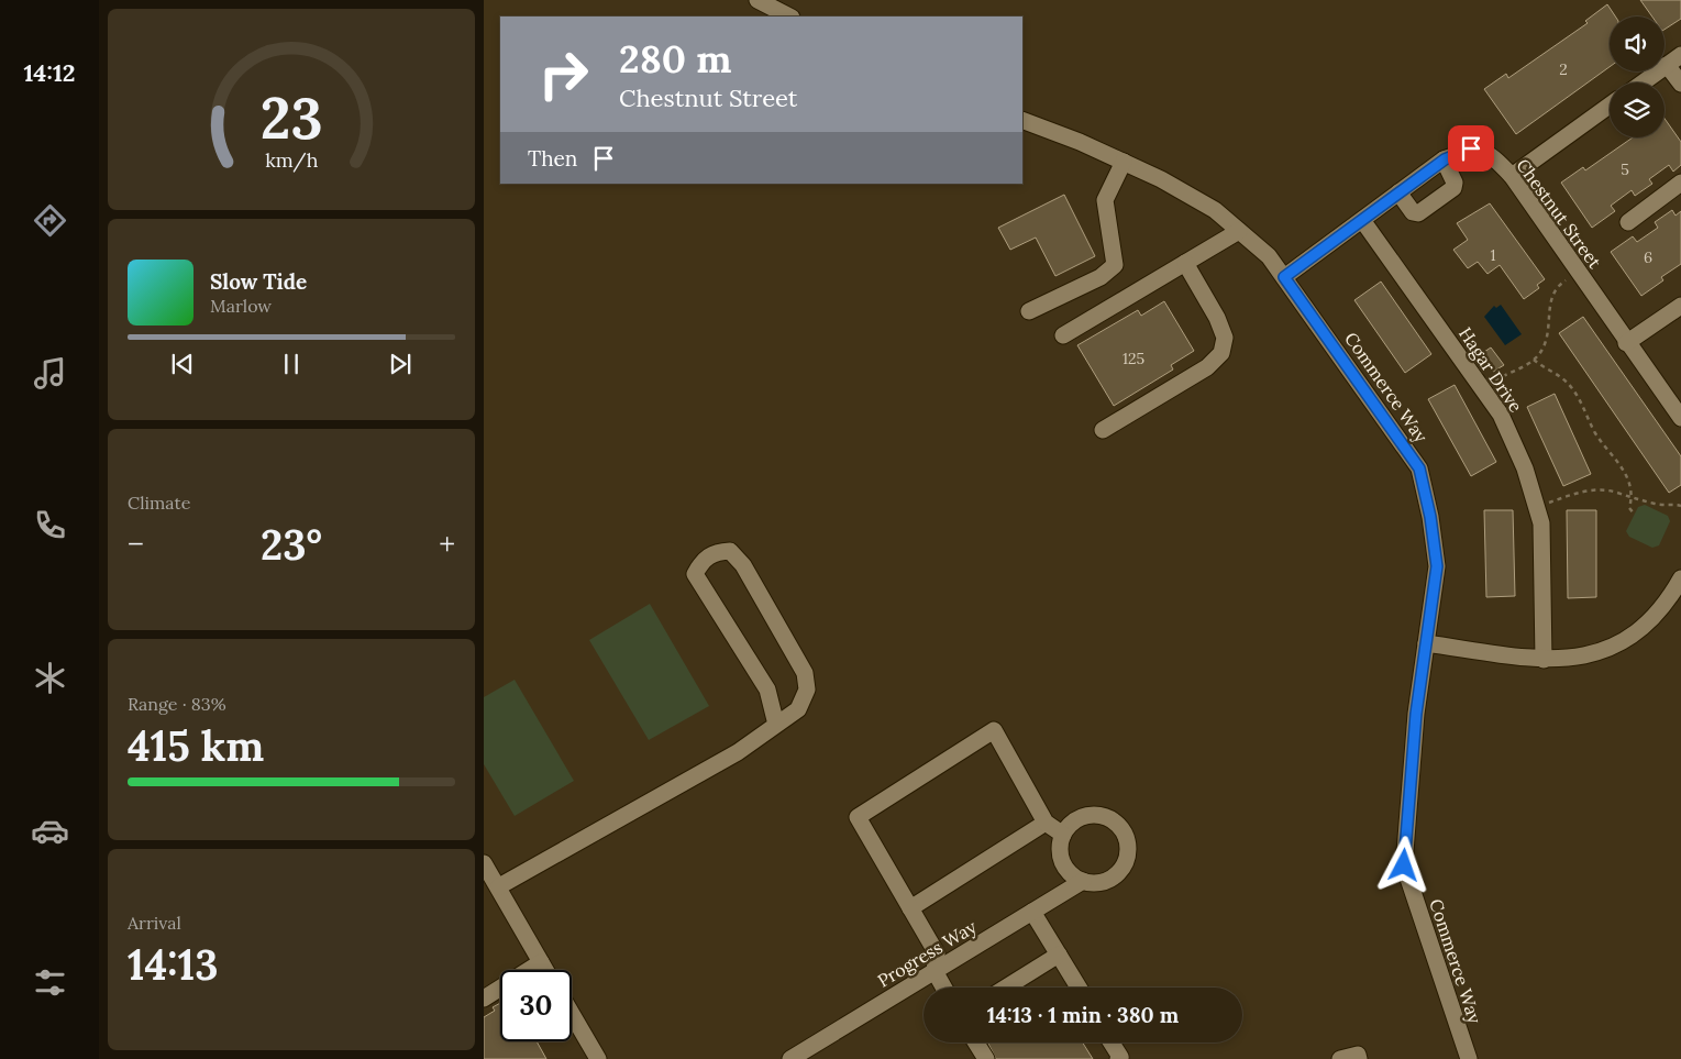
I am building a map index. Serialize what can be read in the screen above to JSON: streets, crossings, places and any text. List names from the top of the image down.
{
  "streets": {
    "street": [
      "Chestnut Street",
      "Hagar Drive",
      "Commerce Way",
      "Progress Way"
    ]
  },
  "crossings": [
    ["Chestnut Street", "Hagar Drive"],
    ["Chestnut Street", "Commerce Way"]
  ],
  "house_numbers": [
    "2",
    "5",
    "1",
    "6",
    "125"
  ],
  "page": {
    "tabs": "14:12",
    "turn": ["280 m", "Chestnut Street"],
    "then": "Then",
    "song": ["Slow Tide", "Marlow"],
    "tile": [
      "Climate",
      ["Range · 83%", "415 km"],
      ["Arrival", "14:13"]
    ],
    "heat": ["−", "23°", "+"],
    "limit": "30",
    "trip": "14:13 · 1 min · 380 m",
    "gauge": ["23", "km/h"]
  }
}
